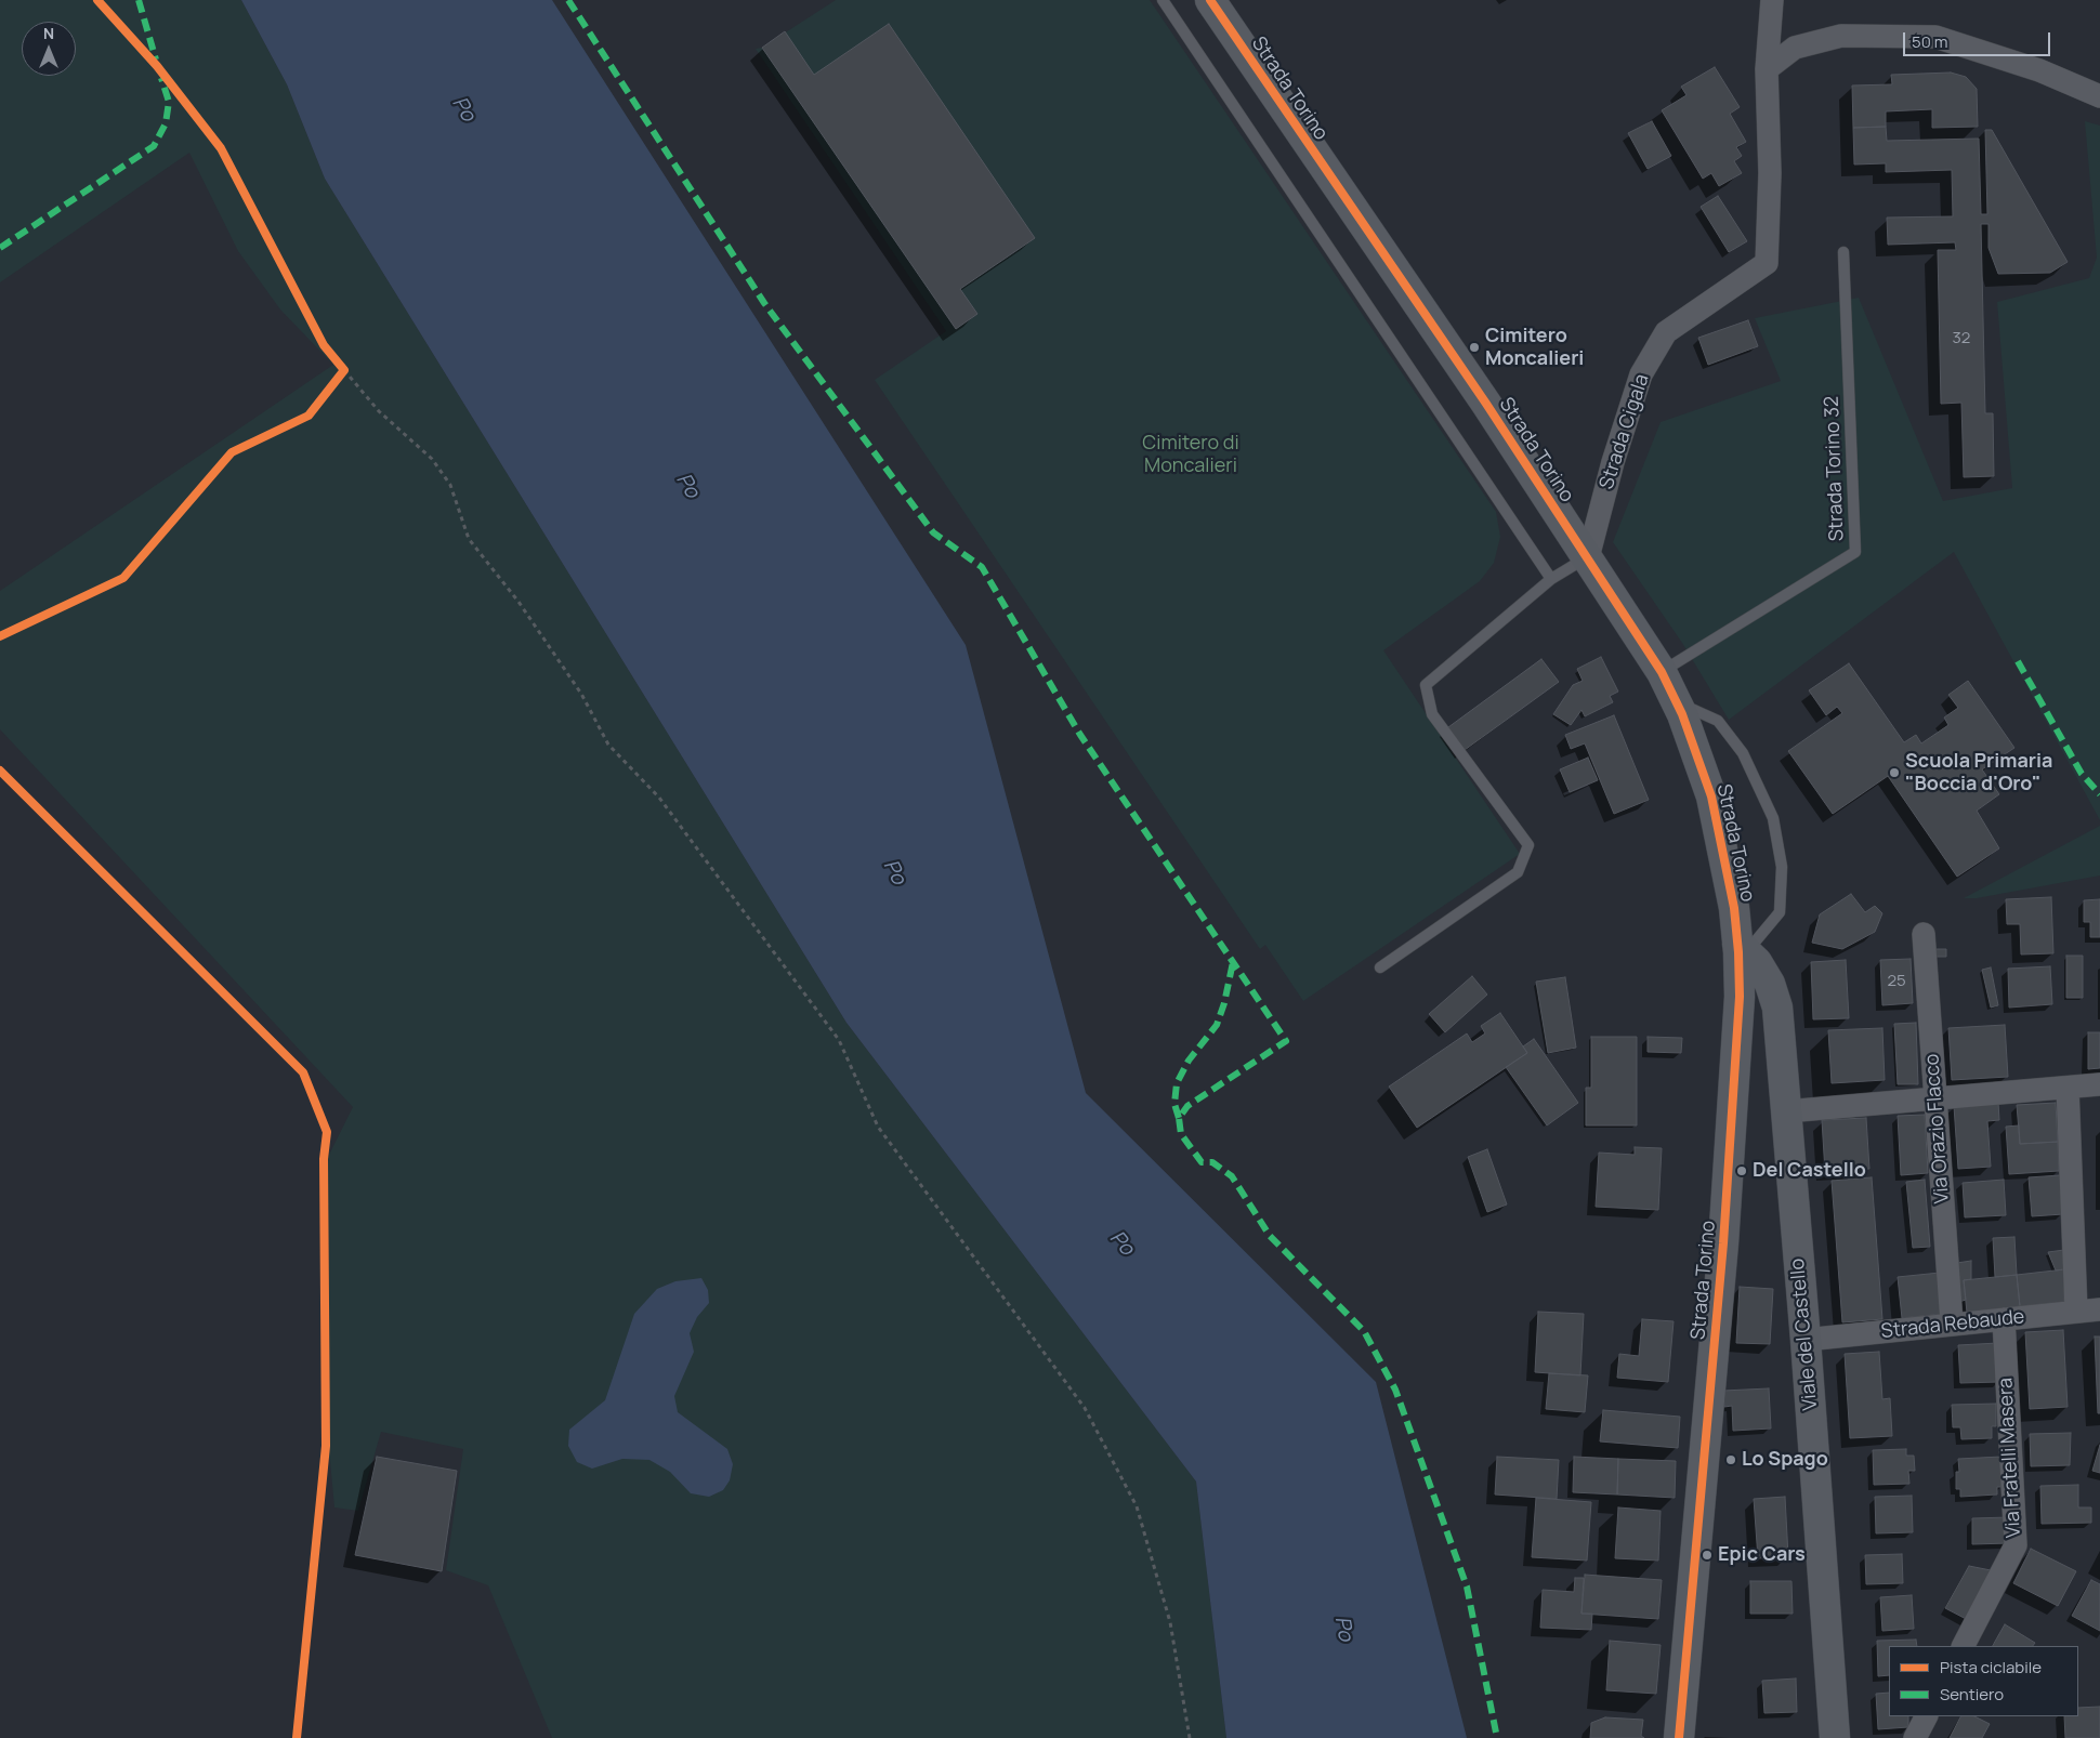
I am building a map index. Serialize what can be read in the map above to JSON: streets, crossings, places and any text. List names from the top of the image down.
{
  "streets": {
    "main road": ["Strada Torino", "Viale del Castello"],
    "street": [
      "Strada Cigala",
      "Via Orazio Flacco",
      "Strada Rebaude",
      "Via Fratelli Masera"
    ],
    "lane": ["Strada Torino 32"]
  },
  "crossings": [
    ["Strada Torino", "Strada Cigala"],
    ["Strada Torino", "Strada Torino 32"],
    ["Strada Torino", "Viale del Castello"],
    ["Via Orazio Flacco", "Strada Rebaude"],
    ["Strada Rebaude", "Viale del Castello"],
    ["Strada Rebaude", "Via Fratelli Masera"]
  ],
  "water": ["Po"],
  "parks": ["Cimitero di Moncalieri"],
  "places": [
    "Cimitero Moncalieri",
    "Scuola Primaria \"Boccia d'Oro\"",
    "Del Castello",
    "Lo Spago",
    "Epic Cars"
  ],
  "house_numbers": ["32", "25"],
  "legend": ["Pista ciclabile", "Sentiero"],
  "scale_bar": "50 m",
  "north": "top"
}
